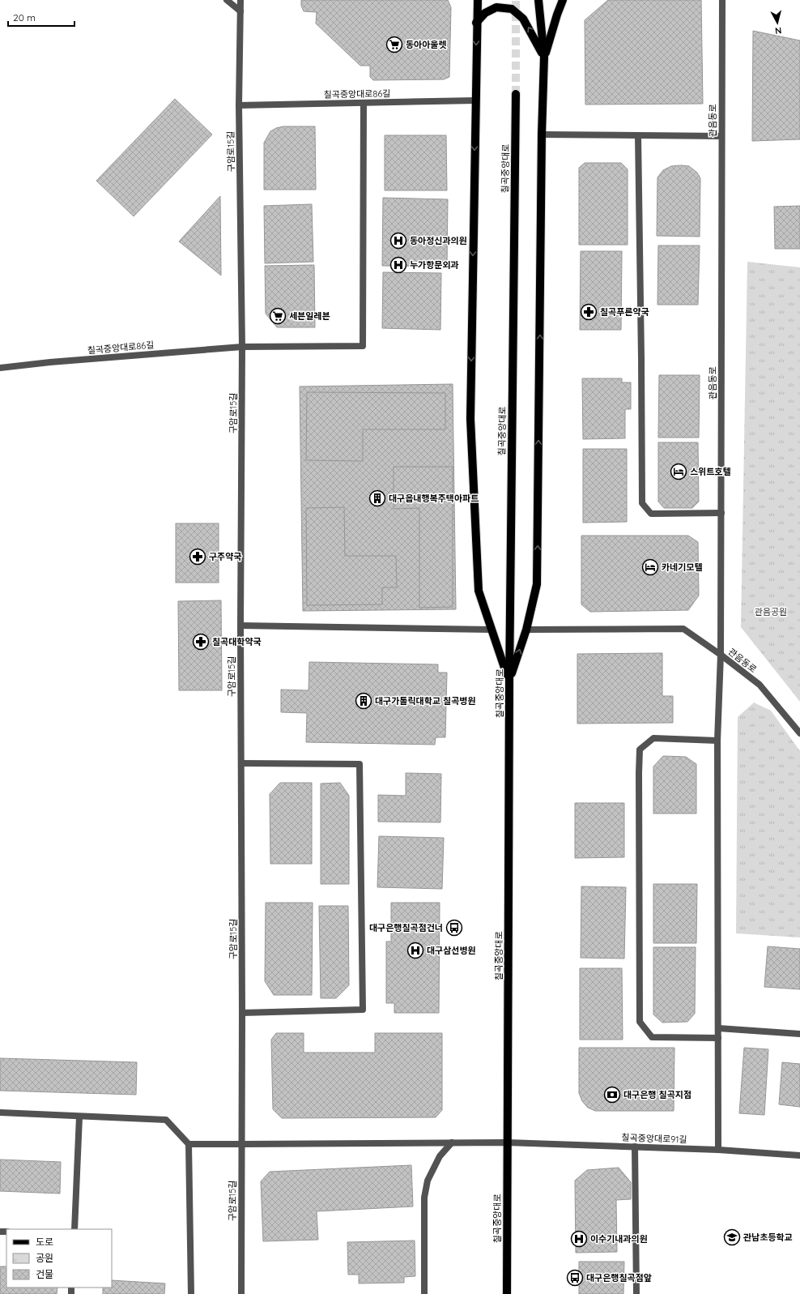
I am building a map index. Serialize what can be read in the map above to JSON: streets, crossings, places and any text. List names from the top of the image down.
{
  "streets": {
    "main road": ["칠곡중앙대로"],
    "street": [
      "칠곡중앙대로86길",
      "관음동로",
      "구암로15길",
      "칠곡중앙대로91길"
    ]
  },
  "crossings": [
    ["칠곡중앙대로86길", "구암로15길"],
    ["구암로15길", "칠곡중앙대로91길"],
    ["칠곡중앙대로", "칠곡중앙대로91길"]
  ],
  "parks": ["관음공원"],
  "places": {
    "supermarket": ["동아아울렛", "세븐일레븐"],
    "hospital": [
      "동아정신과의원",
      "누가항문외과",
      "대구삼선병원",
      "이수기내과의원"
    ],
    "pharmacy": ["칠곡푸른약국", "구주약국", "칠곡대학약국"],
    "hotel": ["스위트호텔", "카네기모텔"],
    "building": ["대구읍내행복주택아파트", "대구가톨릭대학교 칠곡병원"],
    "bus stop": ["대구은행칠곡점건너", "대구은행칠곡점앞"],
    "bank": ["대구은행 칠곡지점"],
    "school or university": ["관남초등학교"]
  },
  "legend": ["도로", "공원", "건물"],
  "scale_bar": "20 m",
  "north": "bottom"
}
